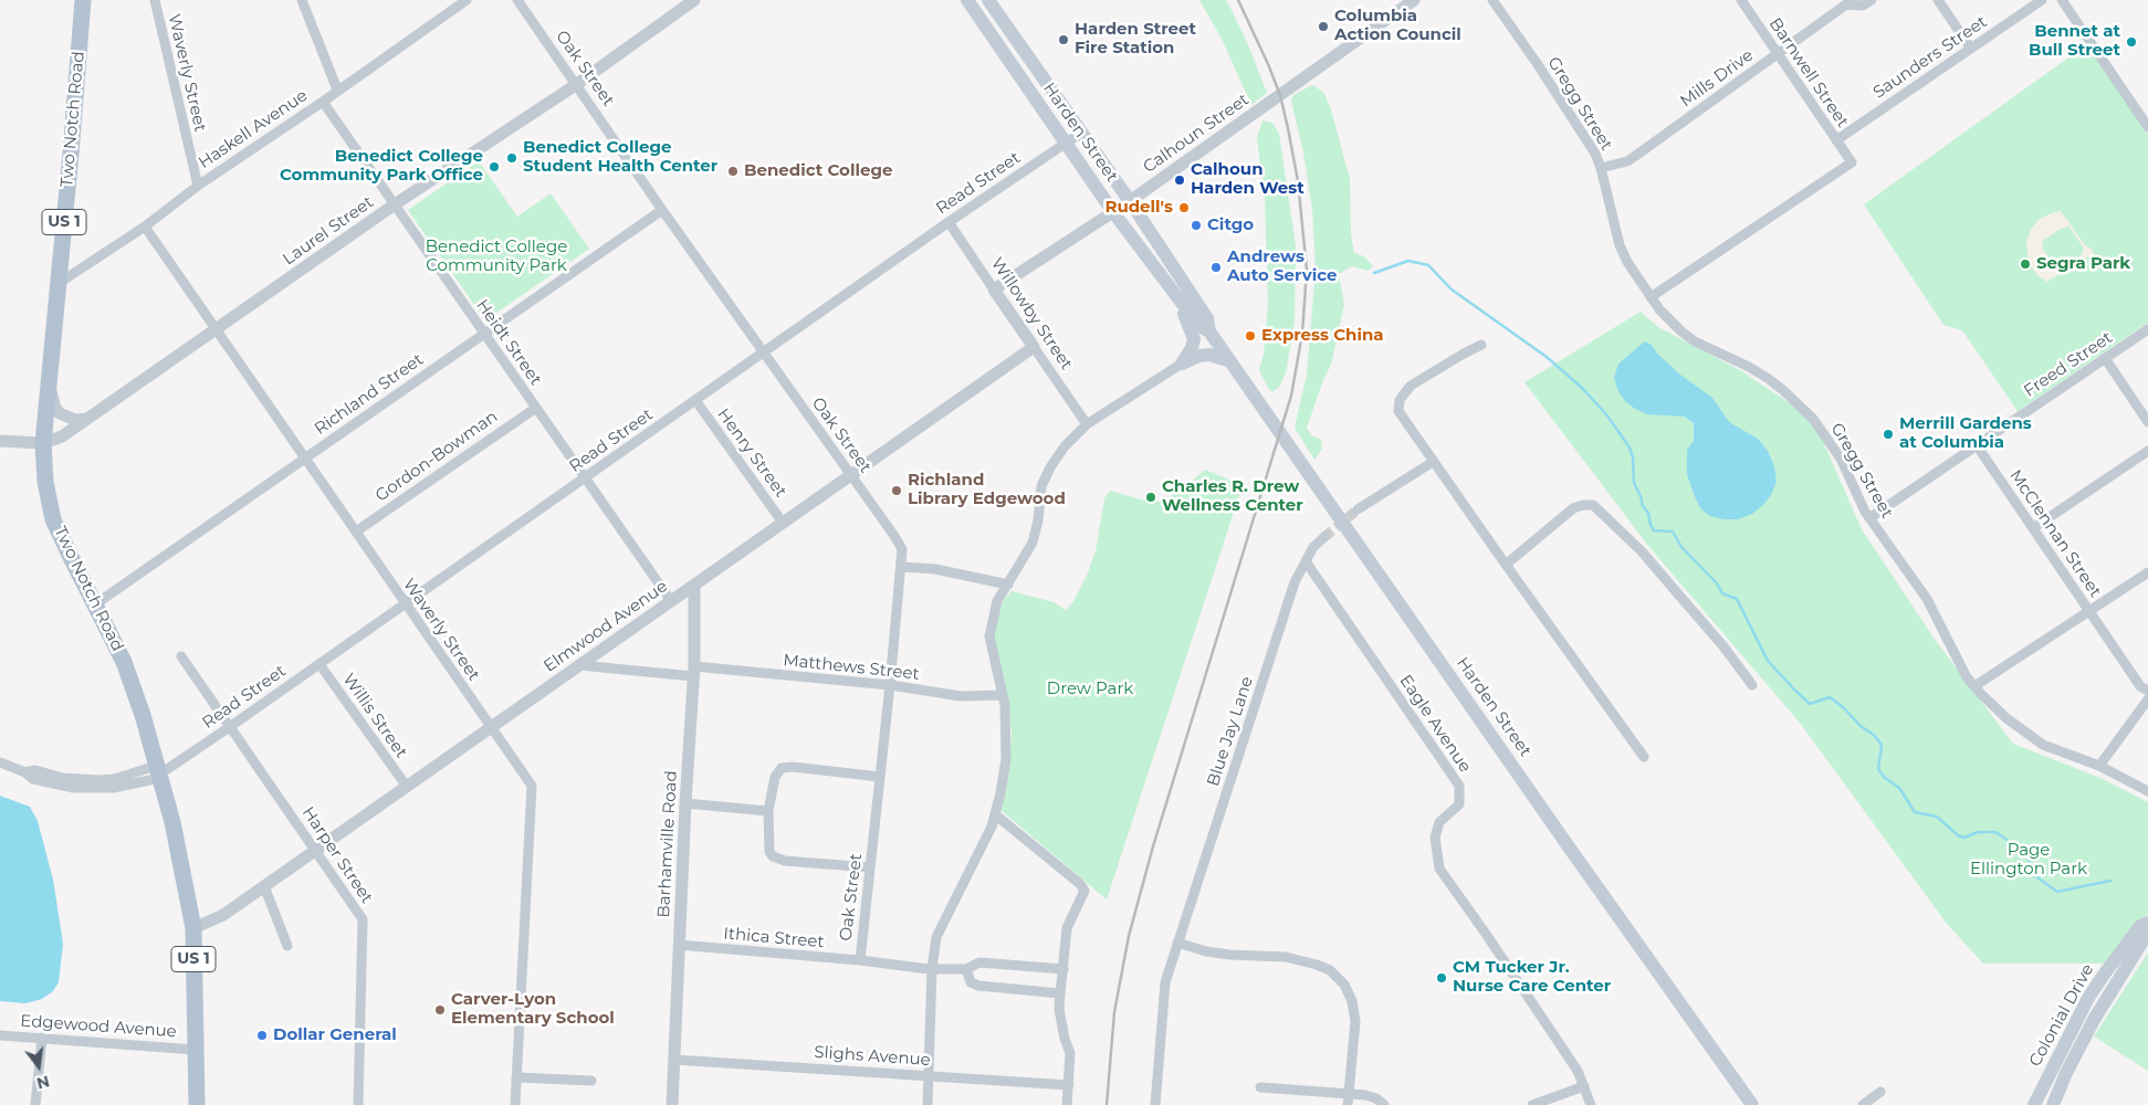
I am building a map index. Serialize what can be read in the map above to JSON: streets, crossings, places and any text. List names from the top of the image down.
{
  "streets": {
    "main road": [
      "Two Notch Road",
      "Harden Street",
      "US 1",
      "Colonial Drive"
    ],
    "street": [
      "Saunders Street",
      "Oak Street",
      "Waverly Street",
      "Barnwell Street",
      "Mills Drive",
      "Gregg Street",
      "Haskell Avenue",
      "Calhoun Street",
      "Read Street",
      "Laurel Street",
      "Willowby Street",
      "Heidt Street",
      "Freed Street",
      "Richland Street",
      "Henry Street",
      "Gordon-Bowman",
      "McClennan Street",
      "Elmwood Avenue",
      "Matthews Street",
      "Willis Street",
      "Eagle Avenue",
      "Blue Jay Lane",
      "Barhamville Road",
      "Harper Street",
      "Ithica Street",
      "Edgewood Avenue",
      "Slighs Avenue"
    ]
  },
  "crossings": [
    ["Saunders Street", "Barnwell Street"],
    ["Oak Street", "Read Street"],
    ["Oak Street", "Laurel Street"],
    ["Oak Street", "Richland Street"],
    ["Oak Street", "Elmwood Avenue"],
    ["Oak Street", "Matthews Street"],
    ["Oak Street", "Ithica Street"],
    ["Waverly Street", "Haskell Avenue"],
    ["Waverly Street", "Read Street"],
    ["Waverly Street", "Laurel Street"],
    ["Waverly Street", "Richland Street"],
    ["Waverly Street", "Gordon-Bowman"],
    ["Waverly Street", "Elmwood Avenue"],
    ["Barnwell Street", "Mills Drive"],
    ["Barnwell Street", "Gregg Street"],
    ["Mills Drive", "Gregg Street"],
    ["Gregg Street", "Freed Street"],
    ["Two Notch Road", "Haskell Avenue"],
    ["Two Notch Road", "Read Street"],
    ["Two Notch Road", "Laurel Street"],
    ["Two Notch Road", "Richland Street"],
    ["Two Notch Road", "Elmwood Avenue"],
    ["Two Notch Road", "Edgewood Avenue"],
    ["Haskell Avenue", "Heidt Street"],
    ["Harden Street", "Calhoun Street"],
    ["Harden Street", "Read Street"],
    ["Calhoun Street", "Willowby Street"],
    ["Read Street", "Willowby Street"],
    ["Read Street", "Heidt Street"],
    ["Read Street", "Henry Street"],
    ["Read Street", "Willis Street"],
    ["Read Street", "Harper Street"],
    ["Laurel Street", "Heidt Street"],
    ["Willowby Street", "Elmwood Avenue"],
    ["Heidt Street", "Richland Street"],
    ["Heidt Street", "Gordon-Bowman"],
    ["Heidt Street", "Elmwood Avenue"],
    ["Freed Street", "McClennan Street"],
    ["Henry Street", "Elmwood Avenue"],
    ["Elmwood Avenue", "Matthews Street"],
    ["Elmwood Avenue", "Willis Street"],
    ["Elmwood Avenue", "Barhamville Road"],
    ["Elmwood Avenue", "Harper Street"],
    ["Matthews Street", "Barhamville Road"],
    ["Eagle Avenue", "Blue Jay Lane"],
    ["Barhamville Road", "Ithica Street"],
    ["Barhamville Road", "Slighs Avenue"]
  ],
  "parks": ["Benedict College Community Park", "Drew Park", "Page Ellington Park"],
  "places": [
    "Columbia Action Council",
    "Harden Street Fire Station",
    "Bennet at Bull Street",
    "Benedict College Student Health Center",
    "Benedict College Community Park Office",
    "Benedict College",
    "Calhoun Harden West",
    "Rudell's",
    "Citgo",
    "Segra Park",
    "Andrews Auto Service",
    "Express China",
    "Merrill Gardens at Columbia",
    "Richland Library Edgewood",
    "Charles R. Drew Wellness Center",
    "CM Tucker Jr. Nurse Care Center",
    "Carver-Lyon Elementary School",
    "Dollar General"
  ],
  "north": "bottom"
}
